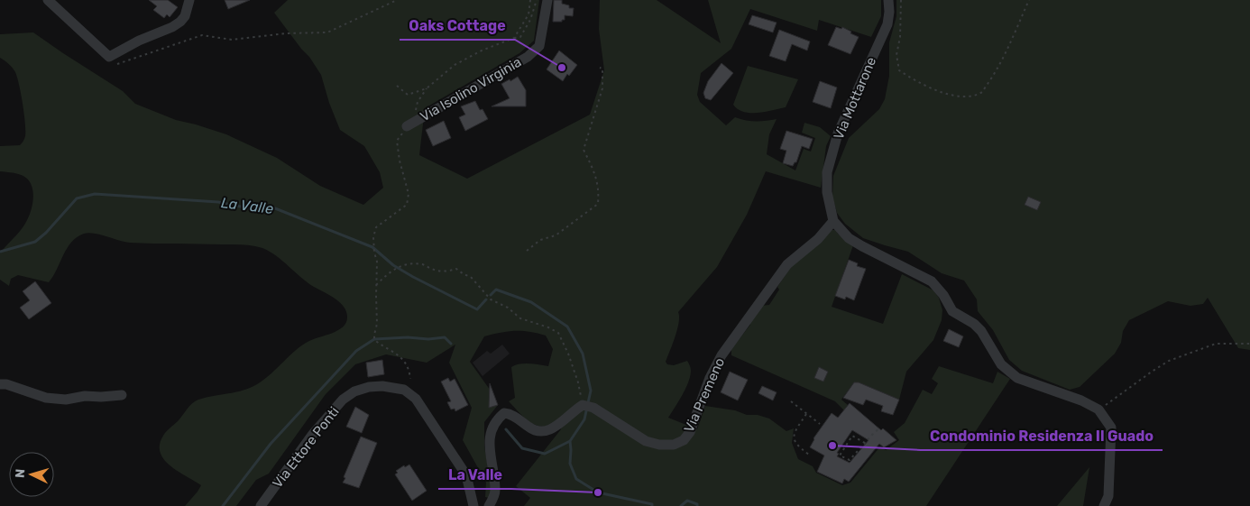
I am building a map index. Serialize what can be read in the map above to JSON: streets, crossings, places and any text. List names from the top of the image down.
{
  "streets": {
    "street": [
      "Via Isolino Virginia",
      "Via Mottarone",
      "Via Premeno",
      "Via Ettore Ponti"
    ]
  },
  "crossings": [
    ["Via Mottarone", "Via Premeno"]
  ],
  "water": ["La Valle"],
  "places": ["Oaks Cottage", "Condominio Residenza Il Guado", "La Valle"],
  "north": "left"
}
